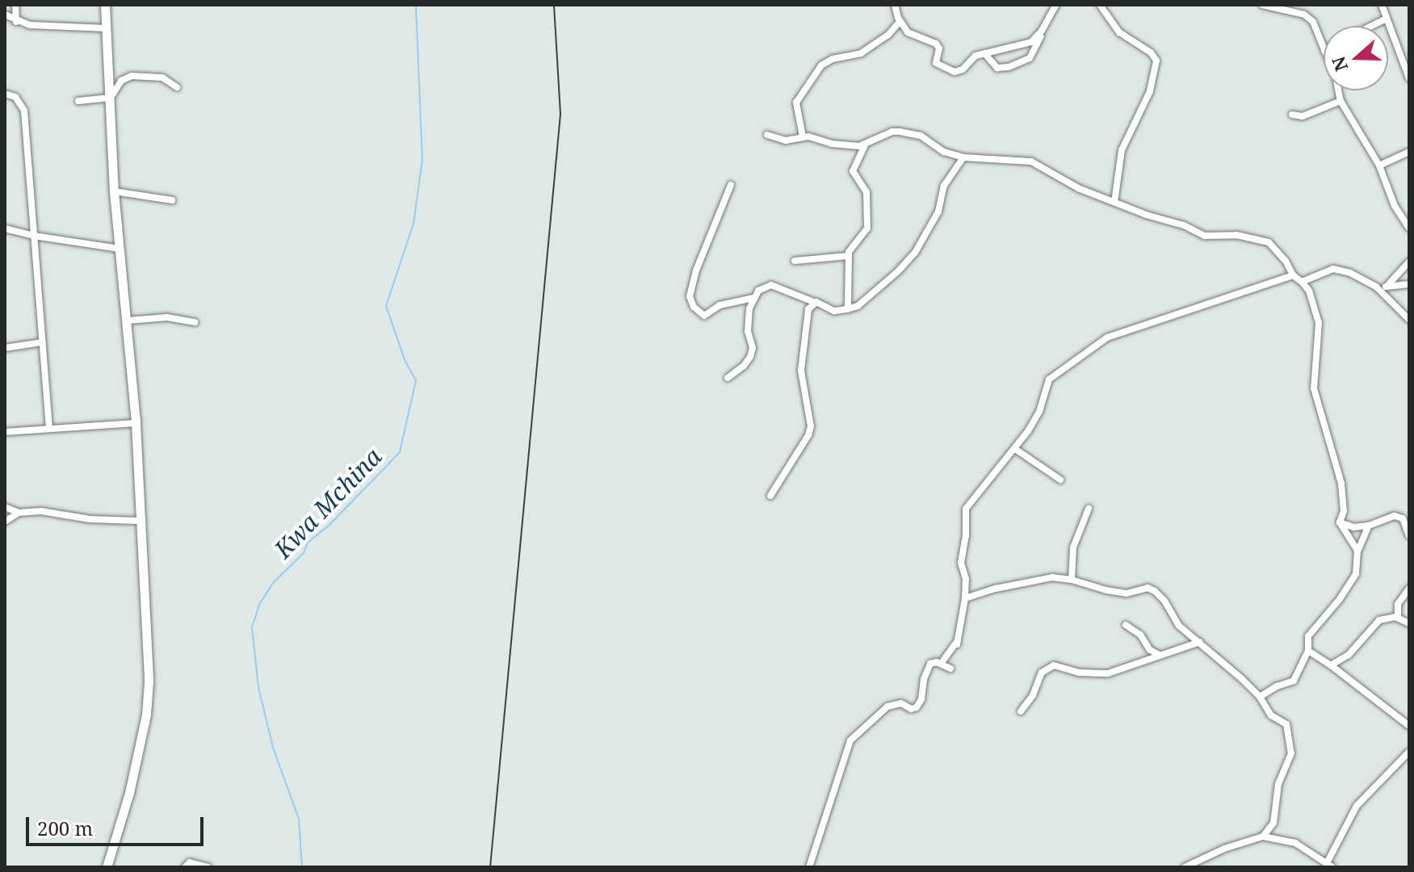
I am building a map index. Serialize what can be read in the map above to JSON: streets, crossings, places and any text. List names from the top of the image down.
{
  "water": ["Kwa Mchina"],
  "scale_bar": "200 m",
  "north": "left"
}
